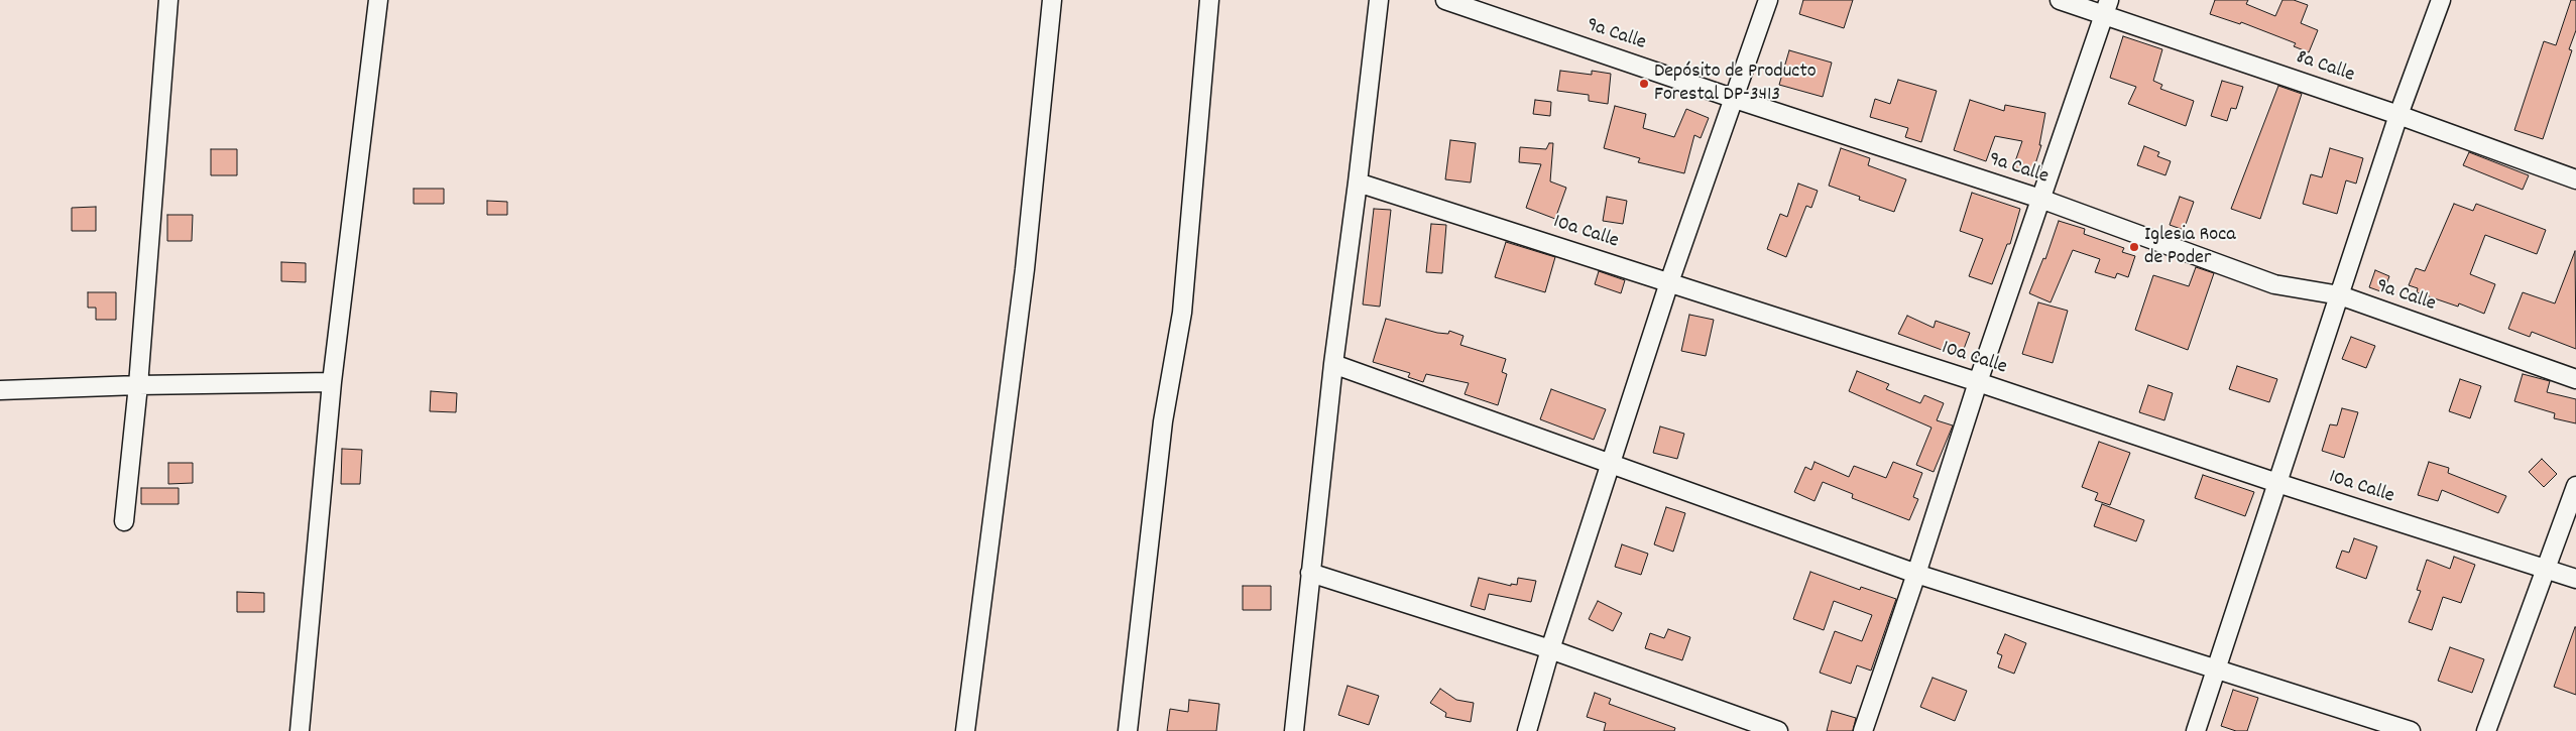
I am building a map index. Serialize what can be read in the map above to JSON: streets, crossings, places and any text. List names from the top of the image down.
{
  "streets": {
    "street": ["9a Calle", "8a Calle", "10a Calle"]
  },
  "places": ["Depósito de Producto Forestal DP-3413", "Iglesia Roca de Poder"]
}
